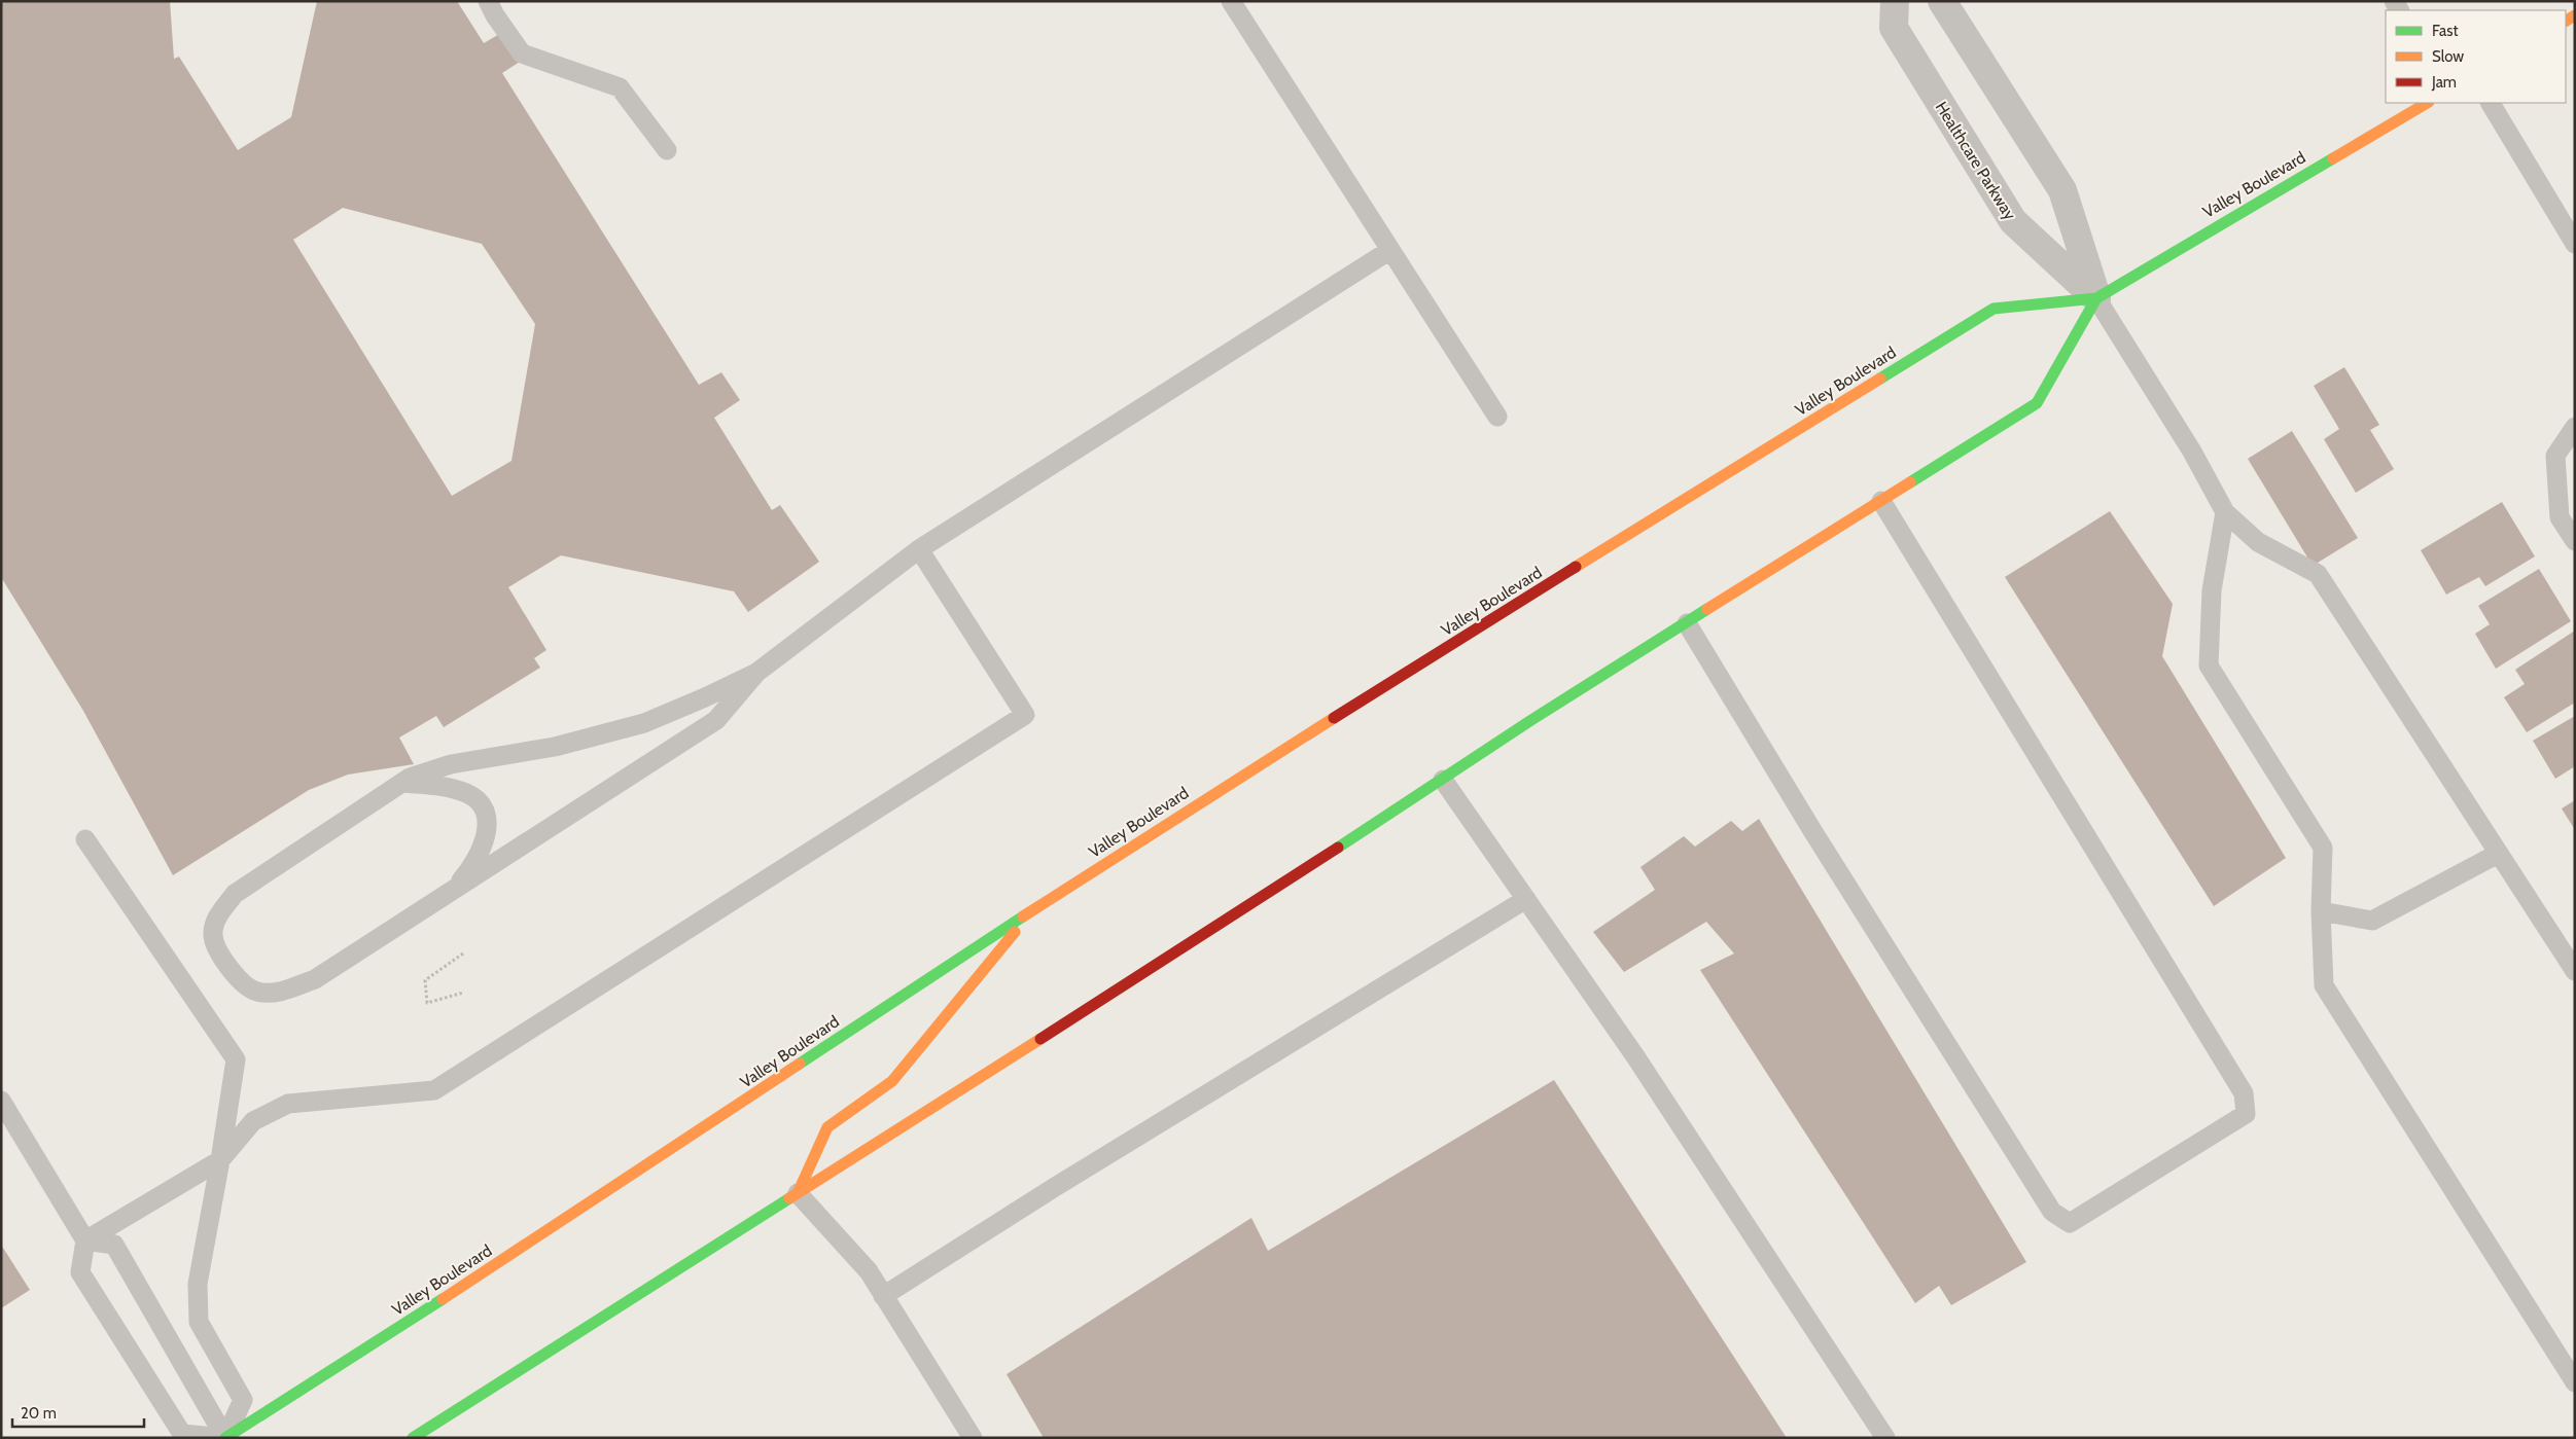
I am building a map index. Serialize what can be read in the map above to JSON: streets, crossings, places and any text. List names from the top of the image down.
{
  "streets": {
    "main road": ["Valley Boulevard"],
    "street": ["Healthcare Parkway"]
  },
  "crossings": [
    ["Healthcare Parkway", "Valley Boulevard"]
  ],
  "legend": ["Fast", "Slow", "Jam"],
  "scale_bar": "20 m"
}
